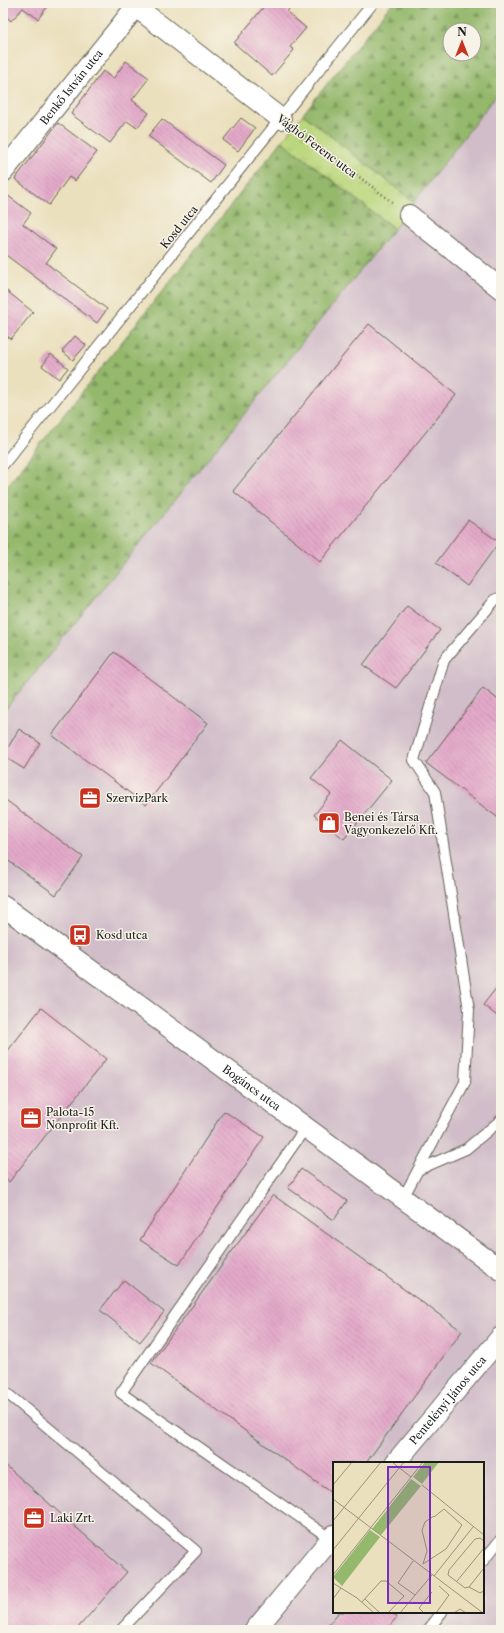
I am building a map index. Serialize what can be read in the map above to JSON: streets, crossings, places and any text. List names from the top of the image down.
{
  "streets": {
    "street": [
      "Benkő István utca",
      "Vághó Ferenc utca",
      "Bogáncs utca",
      "Pentelényi János utca"
    ],
    "lane": ["Kosd utca"]
  },
  "crossings": [
    ["Benkő István utca", "Vághó Ferenc utca"],
    ["Vághó Ferenc utca", "Kosd utca"]
  ],
  "places": {
    "office": ["SzervizPark", "Palota-15 Nonprofit Kft.", "Laki Zrt."],
    "shop": ["Benei és Társa Vagyonkezelő Kft."],
    "bus stop": ["Kosd utca"]
  },
  "north": "top"
}
